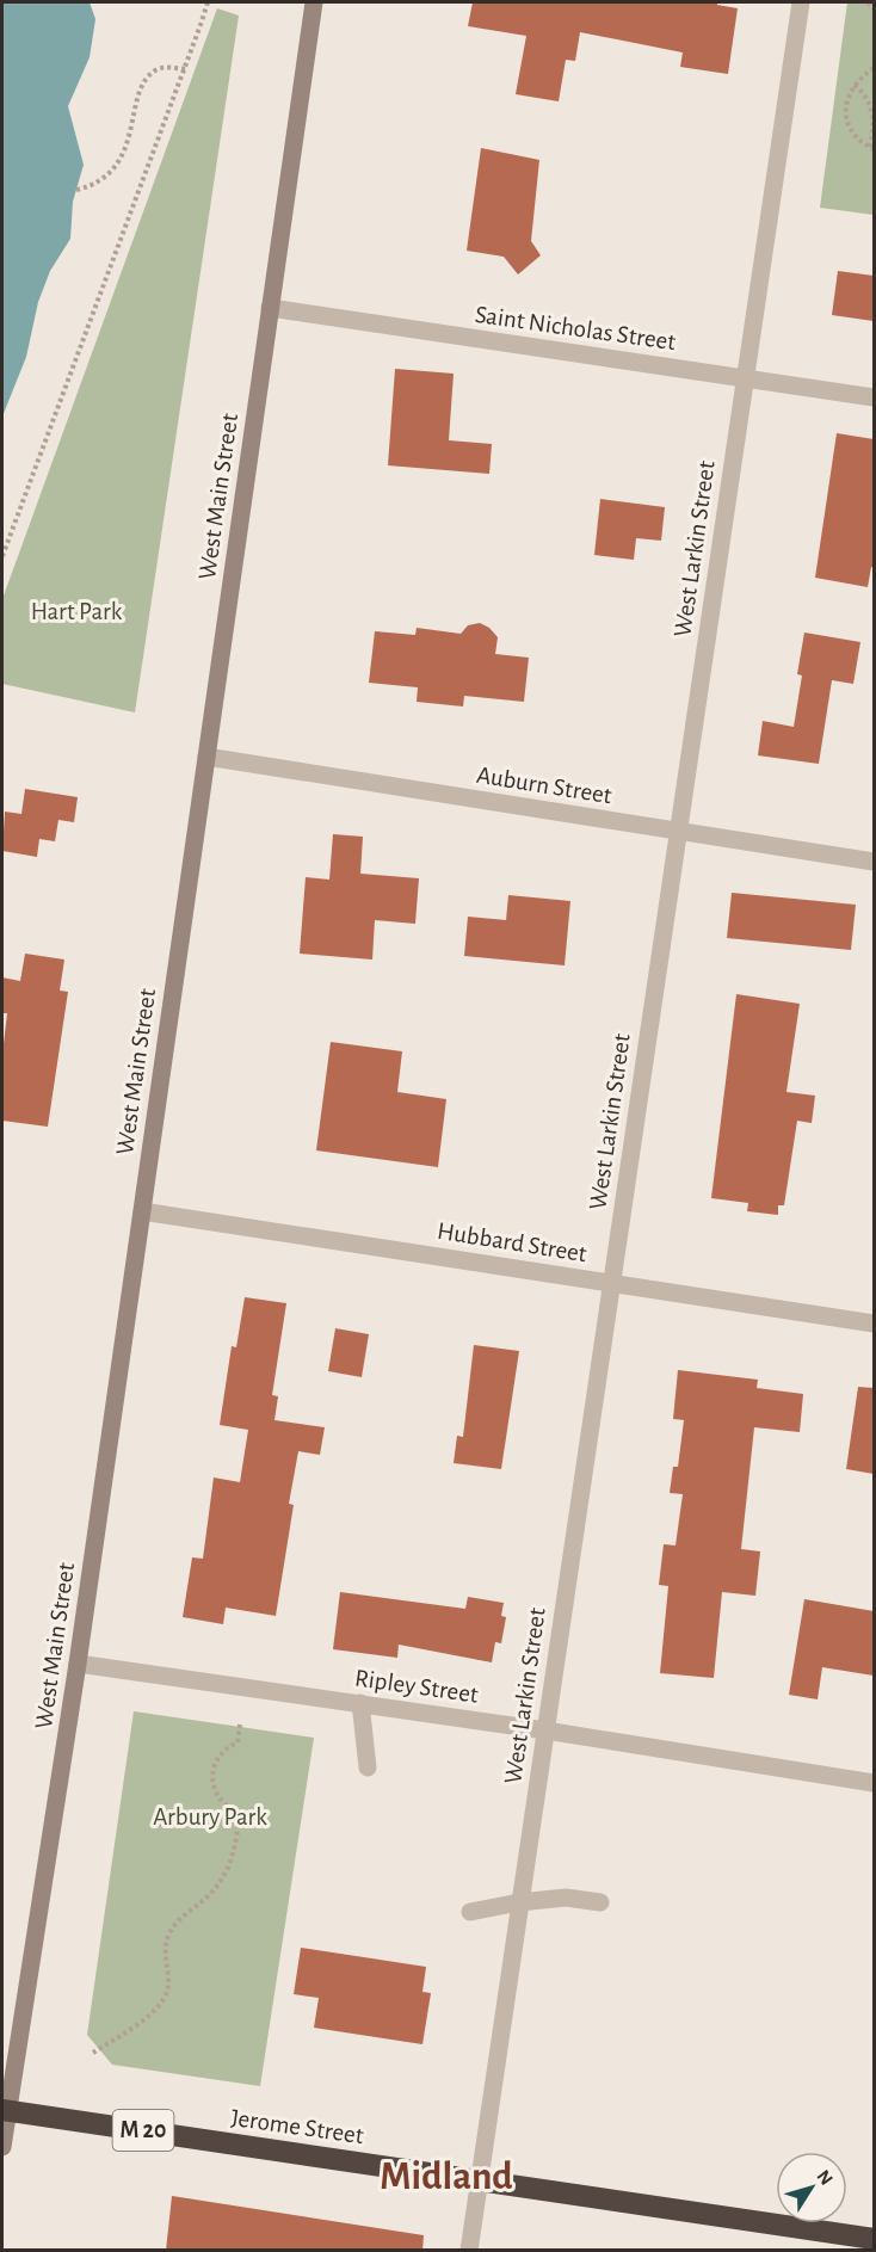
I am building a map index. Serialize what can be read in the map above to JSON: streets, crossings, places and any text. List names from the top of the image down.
{
  "streets": {
    "highway": ["Jerome Street", "M 20"],
    "street": [
      "Saint Nicholas Street",
      "West Main Street",
      "West Larkin Street",
      "Auburn Street",
      "Hubbard Street",
      "Ripley Street"
    ]
  },
  "crossings": [
    ["Saint Nicholas Street", "West Main Street"],
    ["Saint Nicholas Street", "West Larkin Street"],
    ["West Main Street", "Auburn Street"],
    ["West Main Street", "Hubbard Street"],
    ["West Main Street", "Ripley Street"],
    ["West Main Street", "Jerome Street"],
    ["West Larkin Street", "Auburn Street"],
    ["West Larkin Street", "Hubbard Street"],
    ["West Larkin Street", "Ripley Street"],
    ["West Larkin Street", "Jerome Street"]
  ],
  "districts": ["Midland"],
  "parks": ["Hart Park", "Arbury Park"],
  "north": "top right"
}
